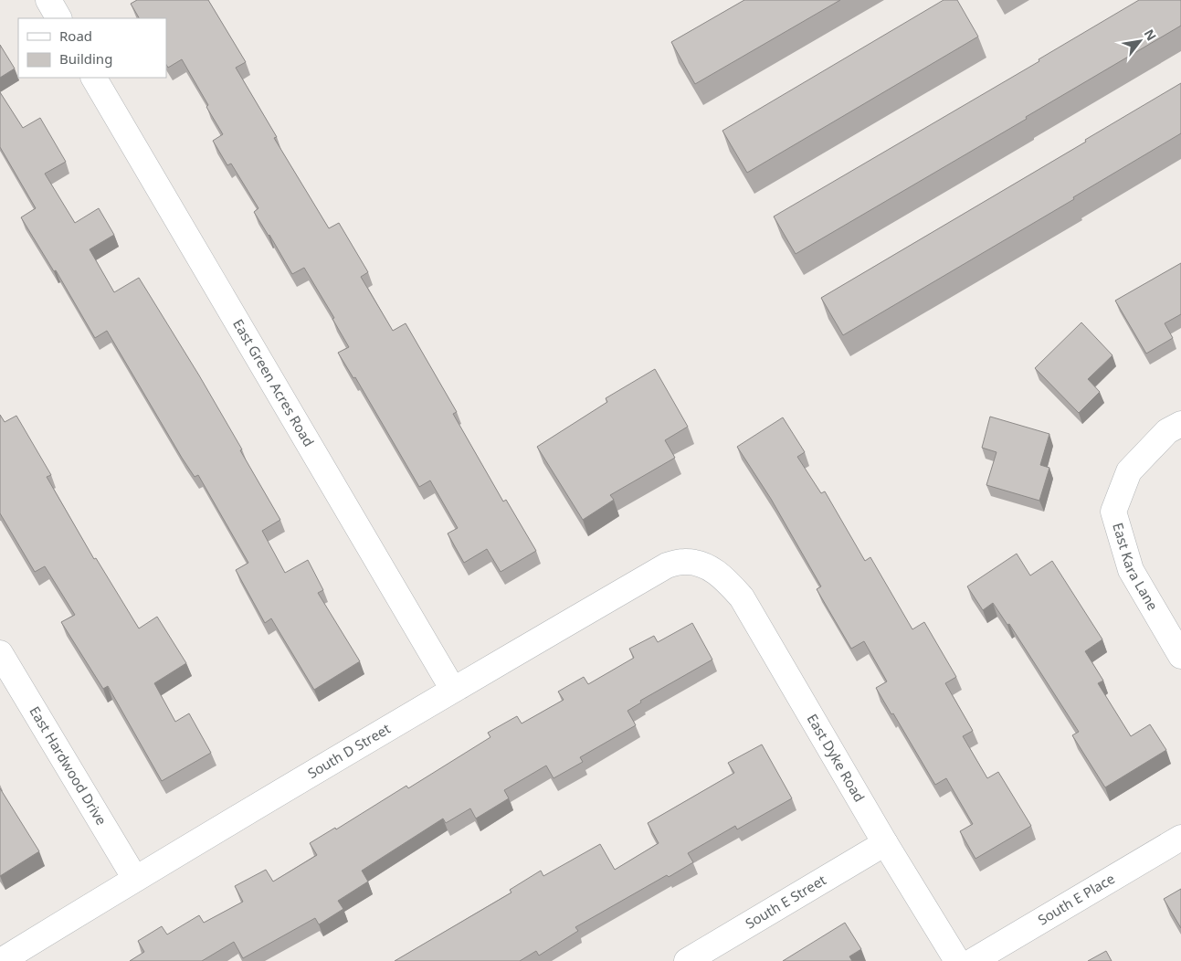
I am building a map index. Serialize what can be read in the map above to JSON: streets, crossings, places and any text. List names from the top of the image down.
{
  "streets": {
    "street": [
      "East Green Acres Road",
      "East Kara Lane",
      "South D Street",
      "East Dyke Road",
      "East Hardwood Drive",
      "South E Place",
      "South E Street"
    ]
  },
  "crossings": [
    ["East Green Acres Road", "South D Street"],
    ["South D Street", "East Dyke Road"],
    ["South D Street", "East Hardwood Drive"],
    ["East Dyke Road", "South E Street"]
  ],
  "legend": ["Road", "Building"],
  "north": "top right"
}
